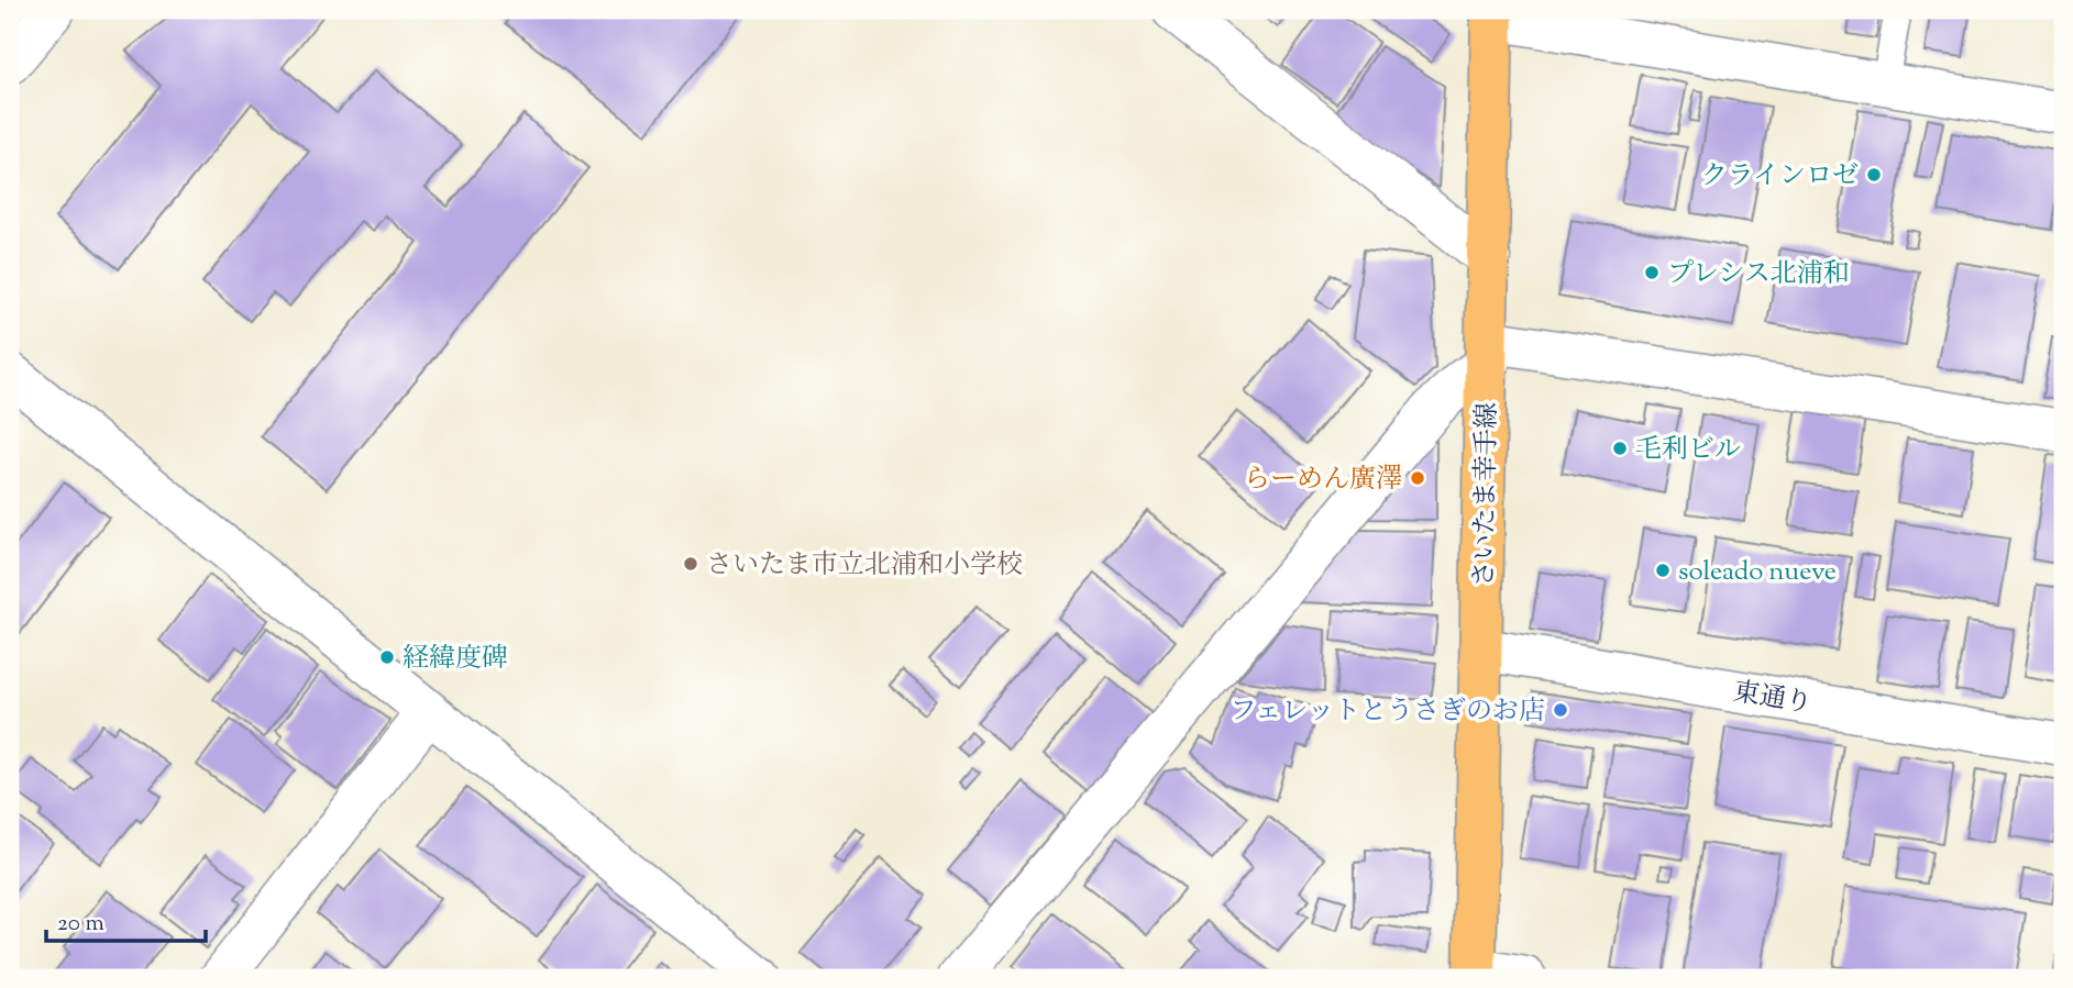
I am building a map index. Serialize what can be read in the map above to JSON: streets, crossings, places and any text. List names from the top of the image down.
{
  "streets": {
    "main road": ["さいたま幸手線"],
    "street": ["東通り"]
  },
  "crossings": [
    ["さいたま幸手線", "東通り"]
  ],
  "places": [
    "クラインロゼ",
    "プレシス北浦和",
    "毛利ビル",
    "らーめん廣澤",
    "さいたま市立北浦和小学校",
    "soleado nueve",
    "経緯度碑",
    "フェレットとうさぎのお店"
  ],
  "scale_bar": "20 m"
}
